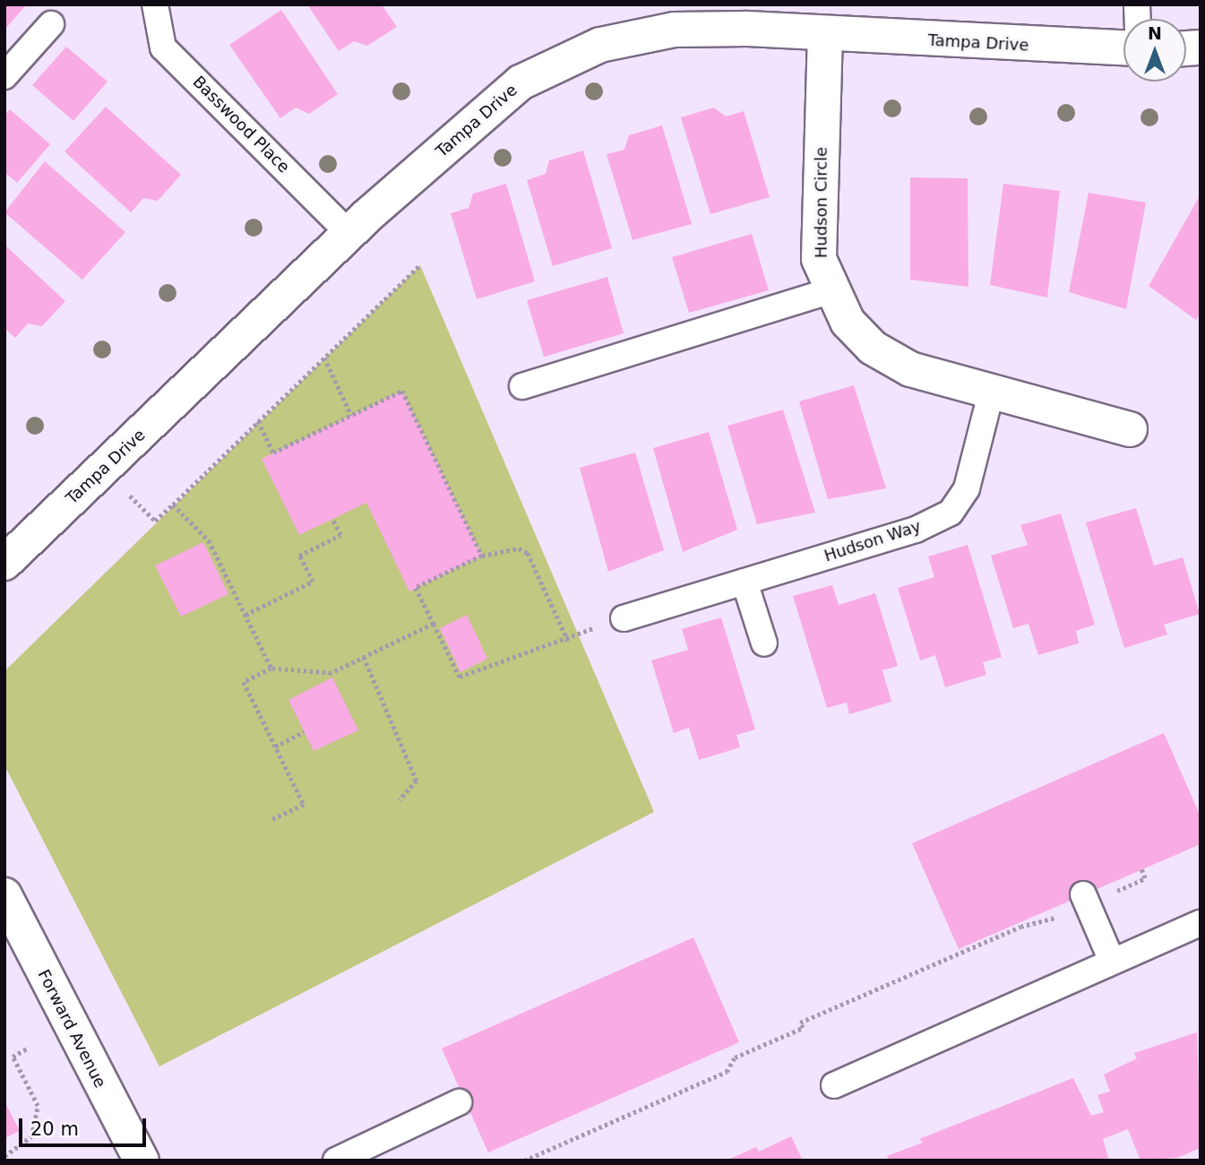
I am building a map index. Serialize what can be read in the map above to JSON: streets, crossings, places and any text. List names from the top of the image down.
{
  "streets": {
    "street": ["Tampa Drive", "Hudson Circle", "Forward Avenue"],
    "lane": ["Basswood Place", "Hudson Way"]
  },
  "crossings": [
    ["Tampa Drive", "Basswood Place"],
    ["Tampa Drive", "Hudson Circle"],
    ["Hudson Circle", "Hudson Way"]
  ],
  "scale_bar": "20 m",
  "north": "top"
}
